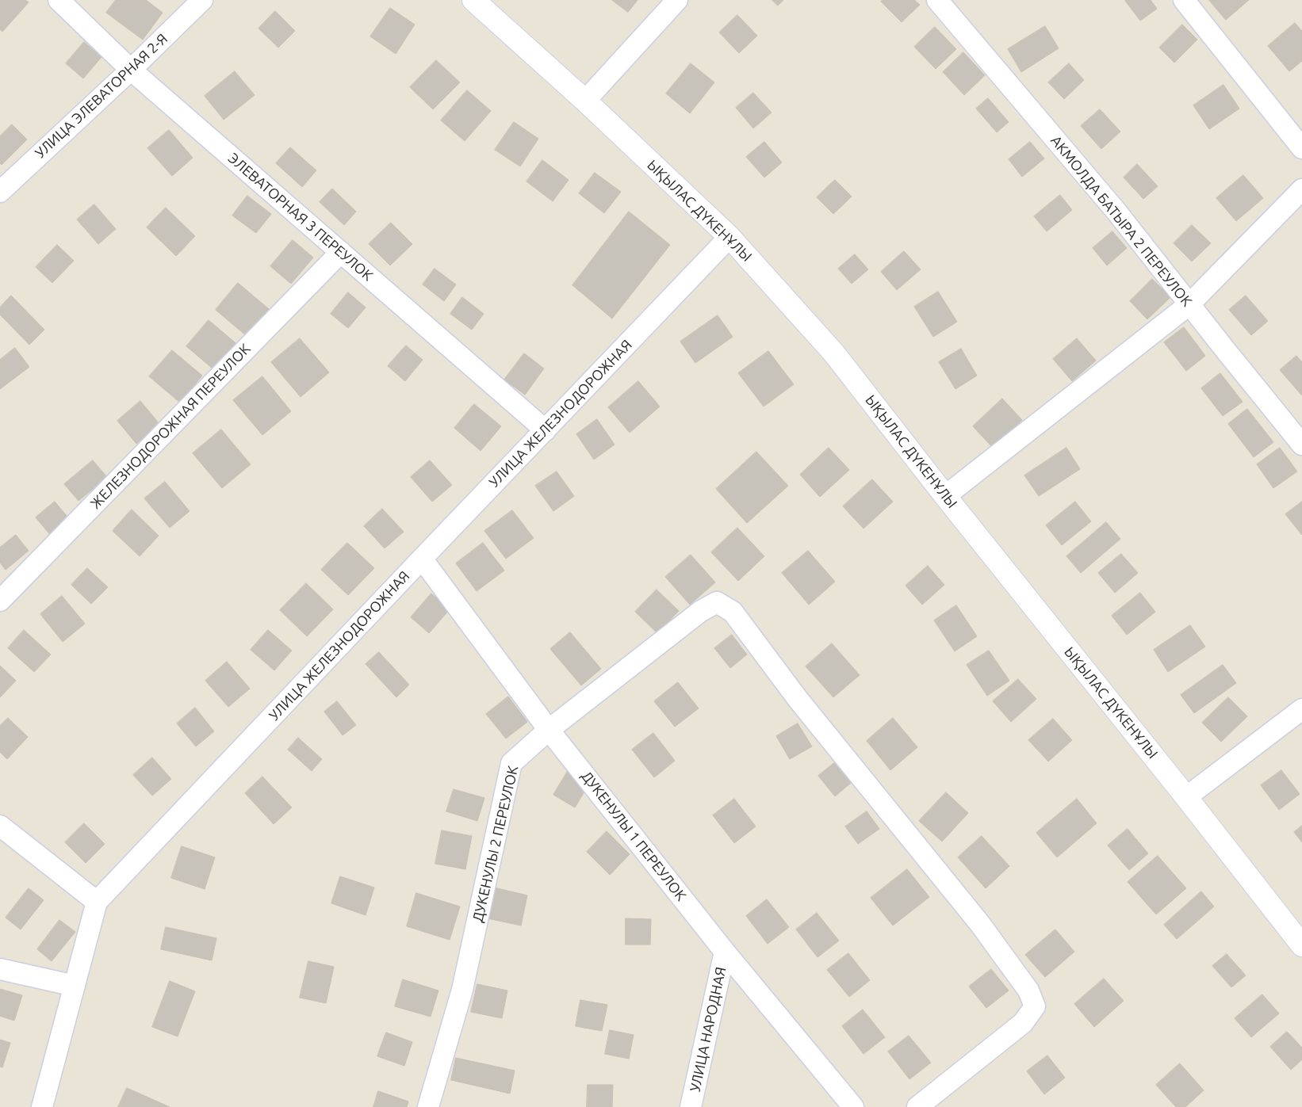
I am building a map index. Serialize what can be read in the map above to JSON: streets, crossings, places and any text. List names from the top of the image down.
{
  "streets": {
    "street": [
      "УЛИЦА ЭЛЕВАТОРНАЯ 2-Я",
      "ЫҚЫЛАС ДҮКЕНҰЛЫ",
      "ЭЛЕВАТОРНАЯ 3 ПЕРЕУЛОК",
      "АКМОЛДА БАТЫРА 2 ПЕРЕУЛОК",
      "УЛИЦА ЖЕЛЕЗНОДОРОЖНАЯ",
      "ЖЕЛЕЗНОДОРОЖНАЯ ПЕРЕУЛОК",
      "ДУКЕНУЛЫ 1 ПЕРЕУЛОК",
      "ДУКЕНУЛЫ 2 ПЕРЕУЛОК",
      "УЛИЦА НАРОДНАЯ"
    ]
  },
  "crossings": [
    ["УЛИЦА ЭЛЕВАТОРНАЯ 2-Я", "ЭЛЕВАТОРНАЯ 3 ПЕРЕУЛОК"],
    ["ЫҚЫЛАС ДҮКЕНҰЛЫ", "УЛИЦА ЖЕЛЕЗНОДОРОЖНАЯ"],
    ["ЭЛЕВАТОРНАЯ 3 ПЕРЕУЛОК", "УЛИЦА ЖЕЛЕЗНОДОРОЖНАЯ"],
    ["ЭЛЕВАТОРНАЯ 3 ПЕРЕУЛОК", "ЖЕЛЕЗНОДОРОЖНАЯ ПЕРЕУЛОК"],
    ["УЛИЦА ЖЕЛЕЗНОДОРОЖНАЯ", "ДУКЕНУЛЫ 1 ПЕРЕУЛОК"],
    ["ДУКЕНУЛЫ 1 ПЕРЕУЛОК", "ДУКЕНУЛЫ 2 ПЕРЕУЛОК"],
    ["ДУКЕНУЛЫ 1 ПЕРЕУЛОК", "УЛИЦА НАРОДНАЯ"]
  ]
}
